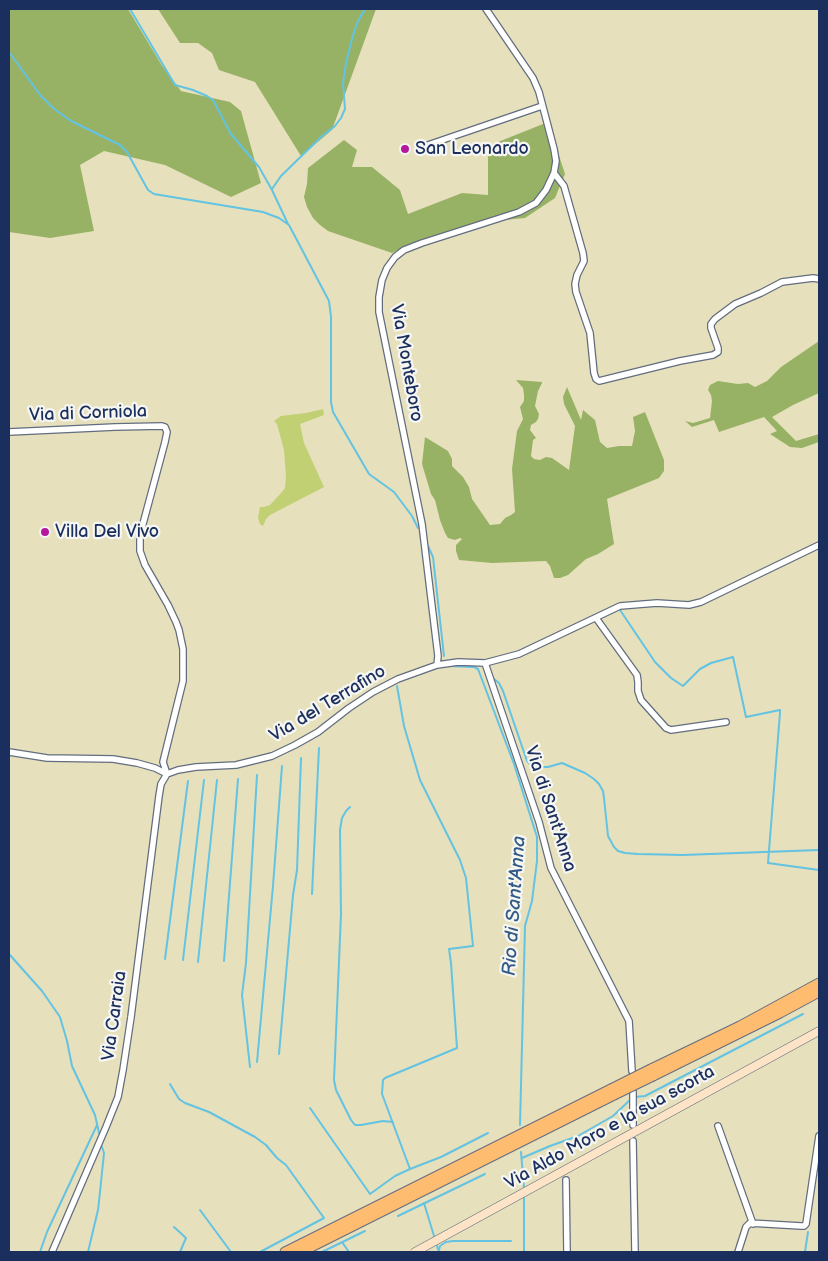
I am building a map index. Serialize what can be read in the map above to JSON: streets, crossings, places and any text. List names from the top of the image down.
{
  "streets": {
    "main road": ["Via Aldo Moro e la sua scorta"],
    "street": [
      "Via Monteboro",
      "Via di Corniola",
      "Via del Terrafino",
      "Via di Sant'Anna",
      "Via Carraia"
    ]
  },
  "crossings": [
    ["Via Monteboro", "Via del Terrafino"],
    ["Via di Corniola", "Via del Terrafino"],
    ["Via di Corniola", "Via Carraia"],
    ["Via del Terrafino", "Via di Sant'Anna"],
    ["Via del Terrafino", "Via Carraia"]
  ],
  "water": ["Rio di Sant'Anna"],
  "places": ["San Leonardo", "Villa Del Vivo"]
}
